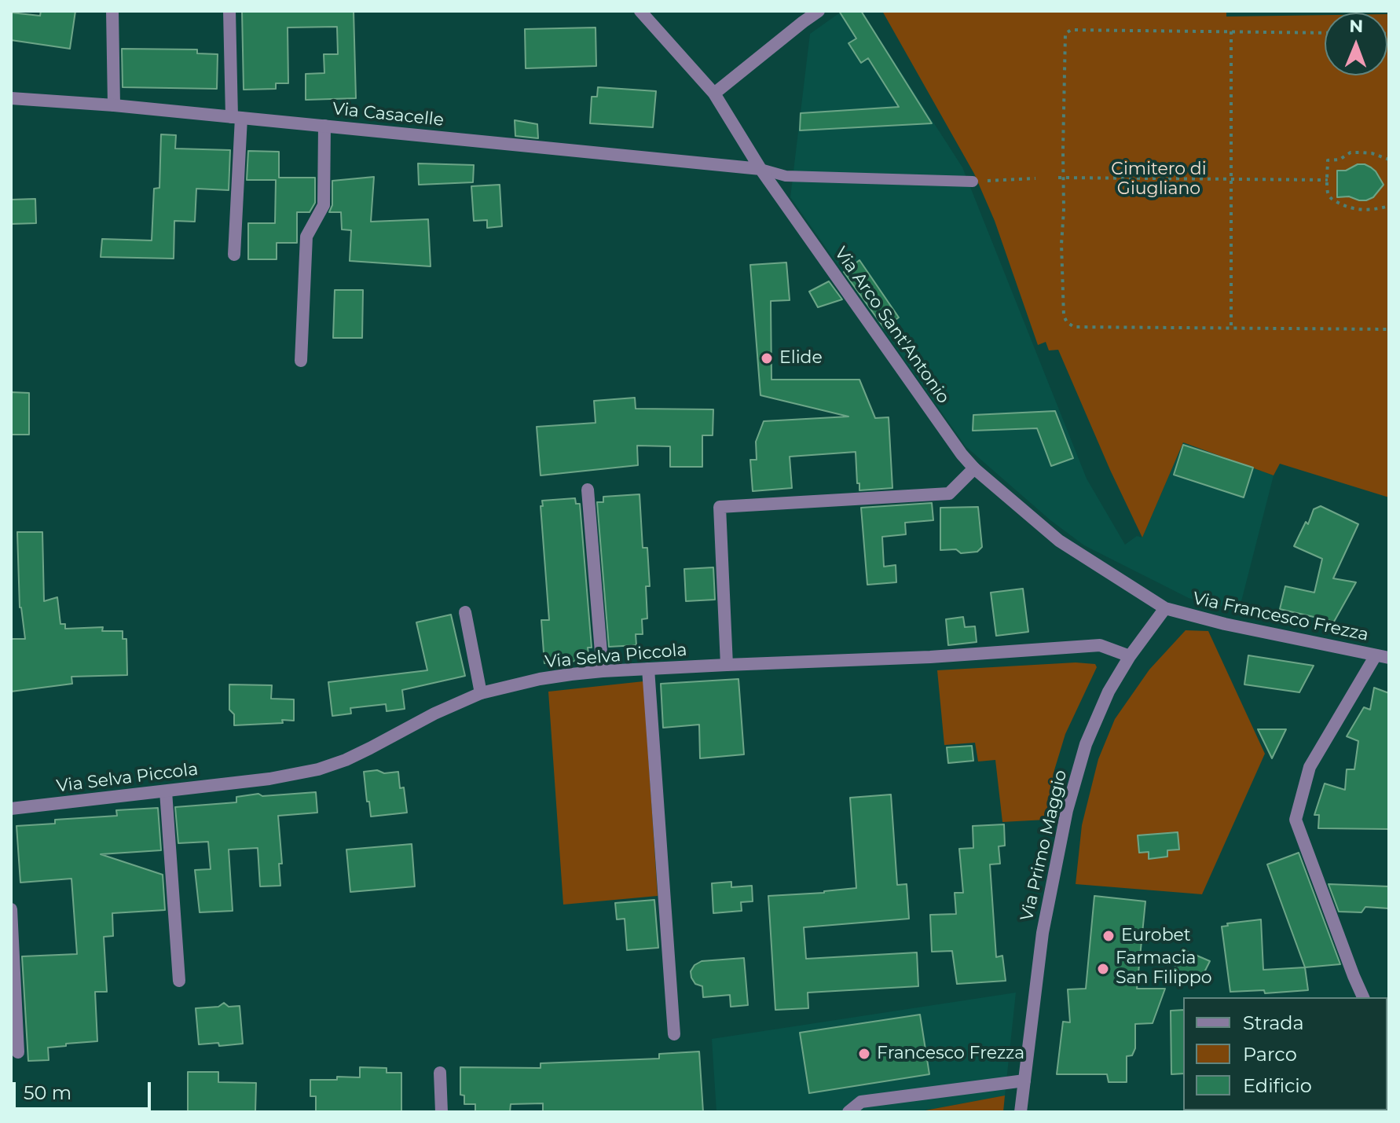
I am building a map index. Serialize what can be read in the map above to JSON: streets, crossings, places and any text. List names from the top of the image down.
{
  "streets": {
    "street": [
      "Via Casacelle",
      "Via Arco Sant'Antonio",
      "Via Francesco Frezza",
      "Via Selva Piccola",
      "Via Primo Maggio"
    ]
  },
  "crossings": [
    ["Via Casacelle", "Via Arco Sant'Antonio"],
    ["Via Arco Sant'Antonio", "Via Francesco Frezza"],
    ["Via Arco Sant'Antonio", "Via Primo Maggio"],
    ["Via Francesco Frezza", "Via Primo Maggio"],
    ["Via Selva Piccola", "Via Primo Maggio"]
  ],
  "parks": ["Cimitero di Giugliano"],
  "places": [
    "Elide",
    "Eurobet",
    "Farmacia San Filippo",
    "Francesco Frezza"
  ],
  "legend": ["Strada", "Parco", "Edificio"],
  "scale_bar": "50 m",
  "north": "top"
}
